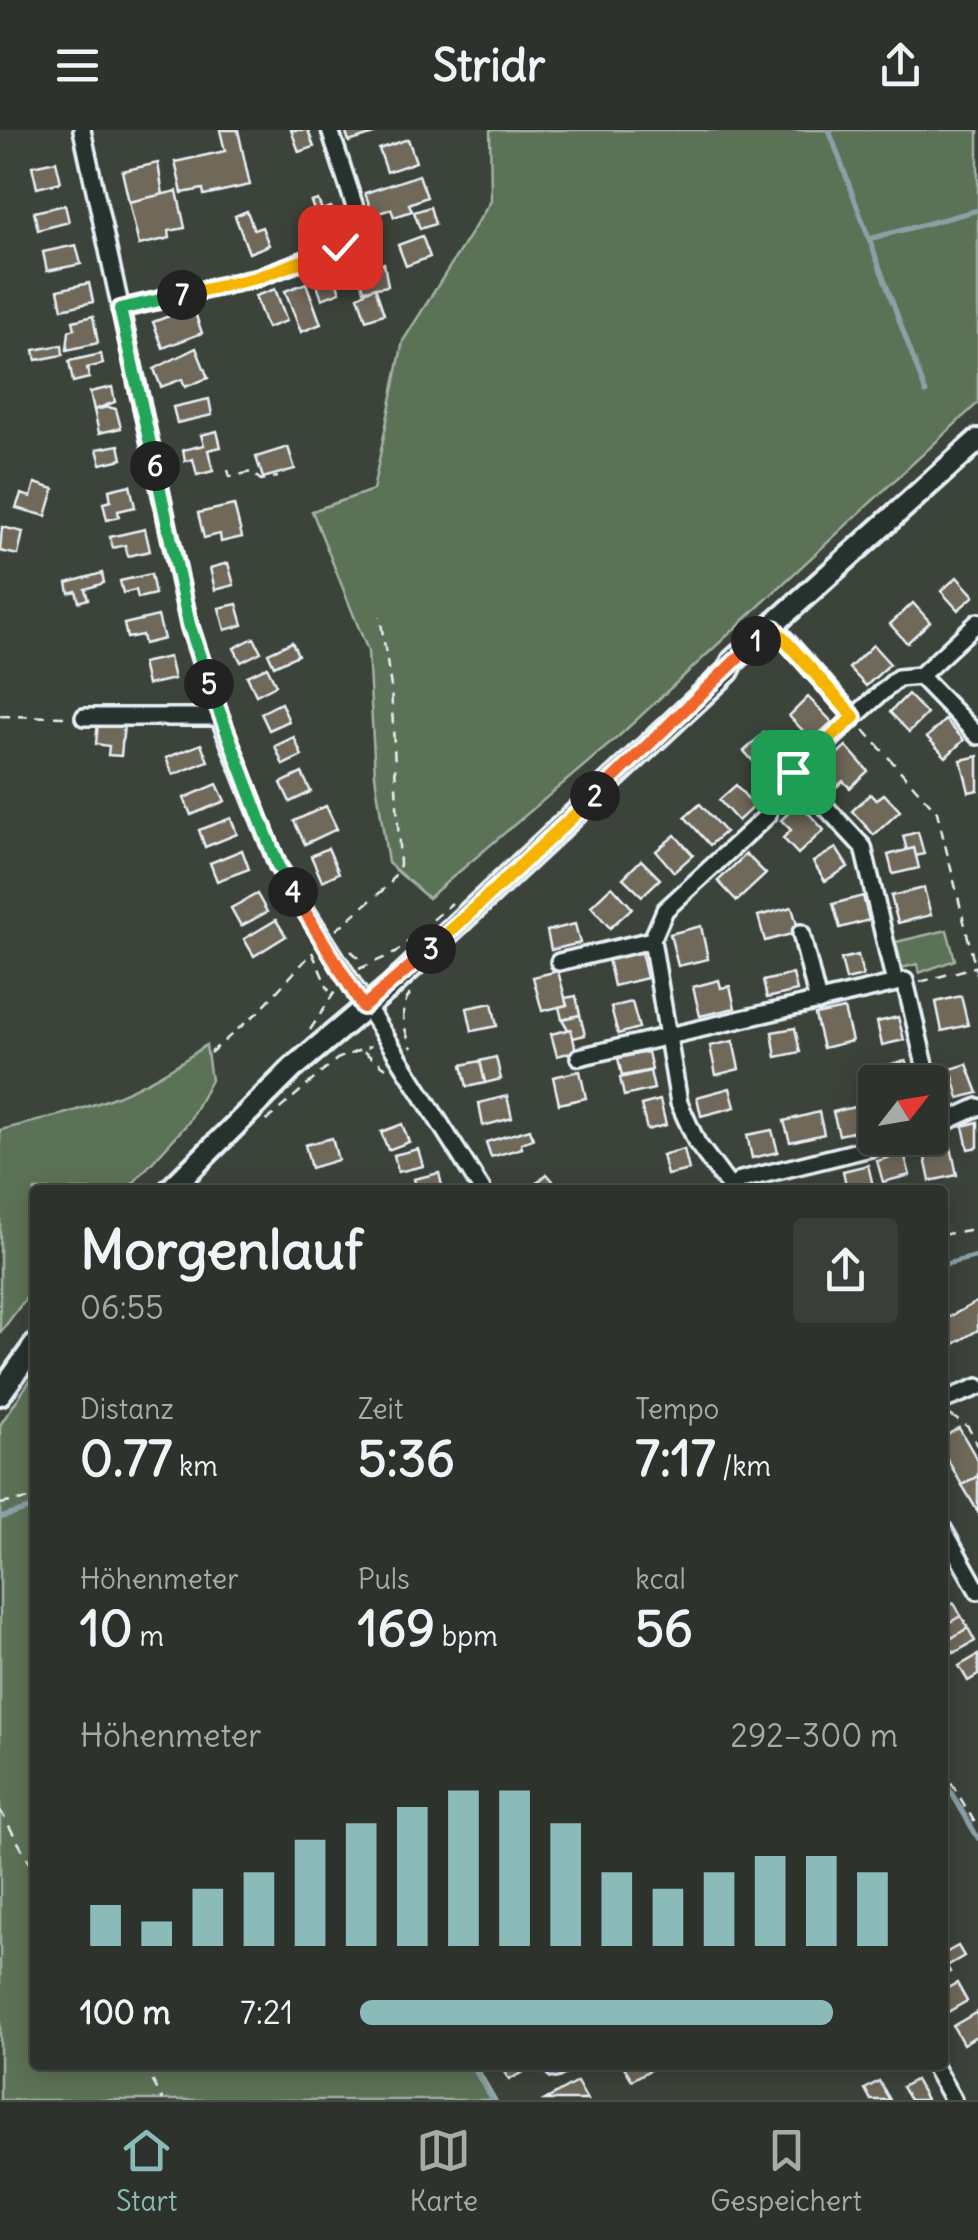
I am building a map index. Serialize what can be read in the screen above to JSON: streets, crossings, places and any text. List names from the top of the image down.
{
  "north": "top right",
  "page": {
    "header": "Stridr",
    "pins": [
      "7",
      "6",
      "1",
      "5",
      "2",
      "4",
      "3"
    ],
    "heading": ["Morgenlauf", "06:55"],
    "stats": [
      ["Distanz", "0.77 km"],
      ["Zeit", "5:36"],
      ["Tempo", "7:17 /km"],
      ["Höhenmeter", "10 m"],
      ["Puls", "169 bpm"],
      ["kcal", "56"]
    ],
    "chart": ["Höhenmeter", "292–300 m"],
    "list": [
      {
        "name": "100 m",
        "note": "7:21"
      }
    ],
    "tabs": ["Start", "Karte", "Gespeichert"]
  }
}
